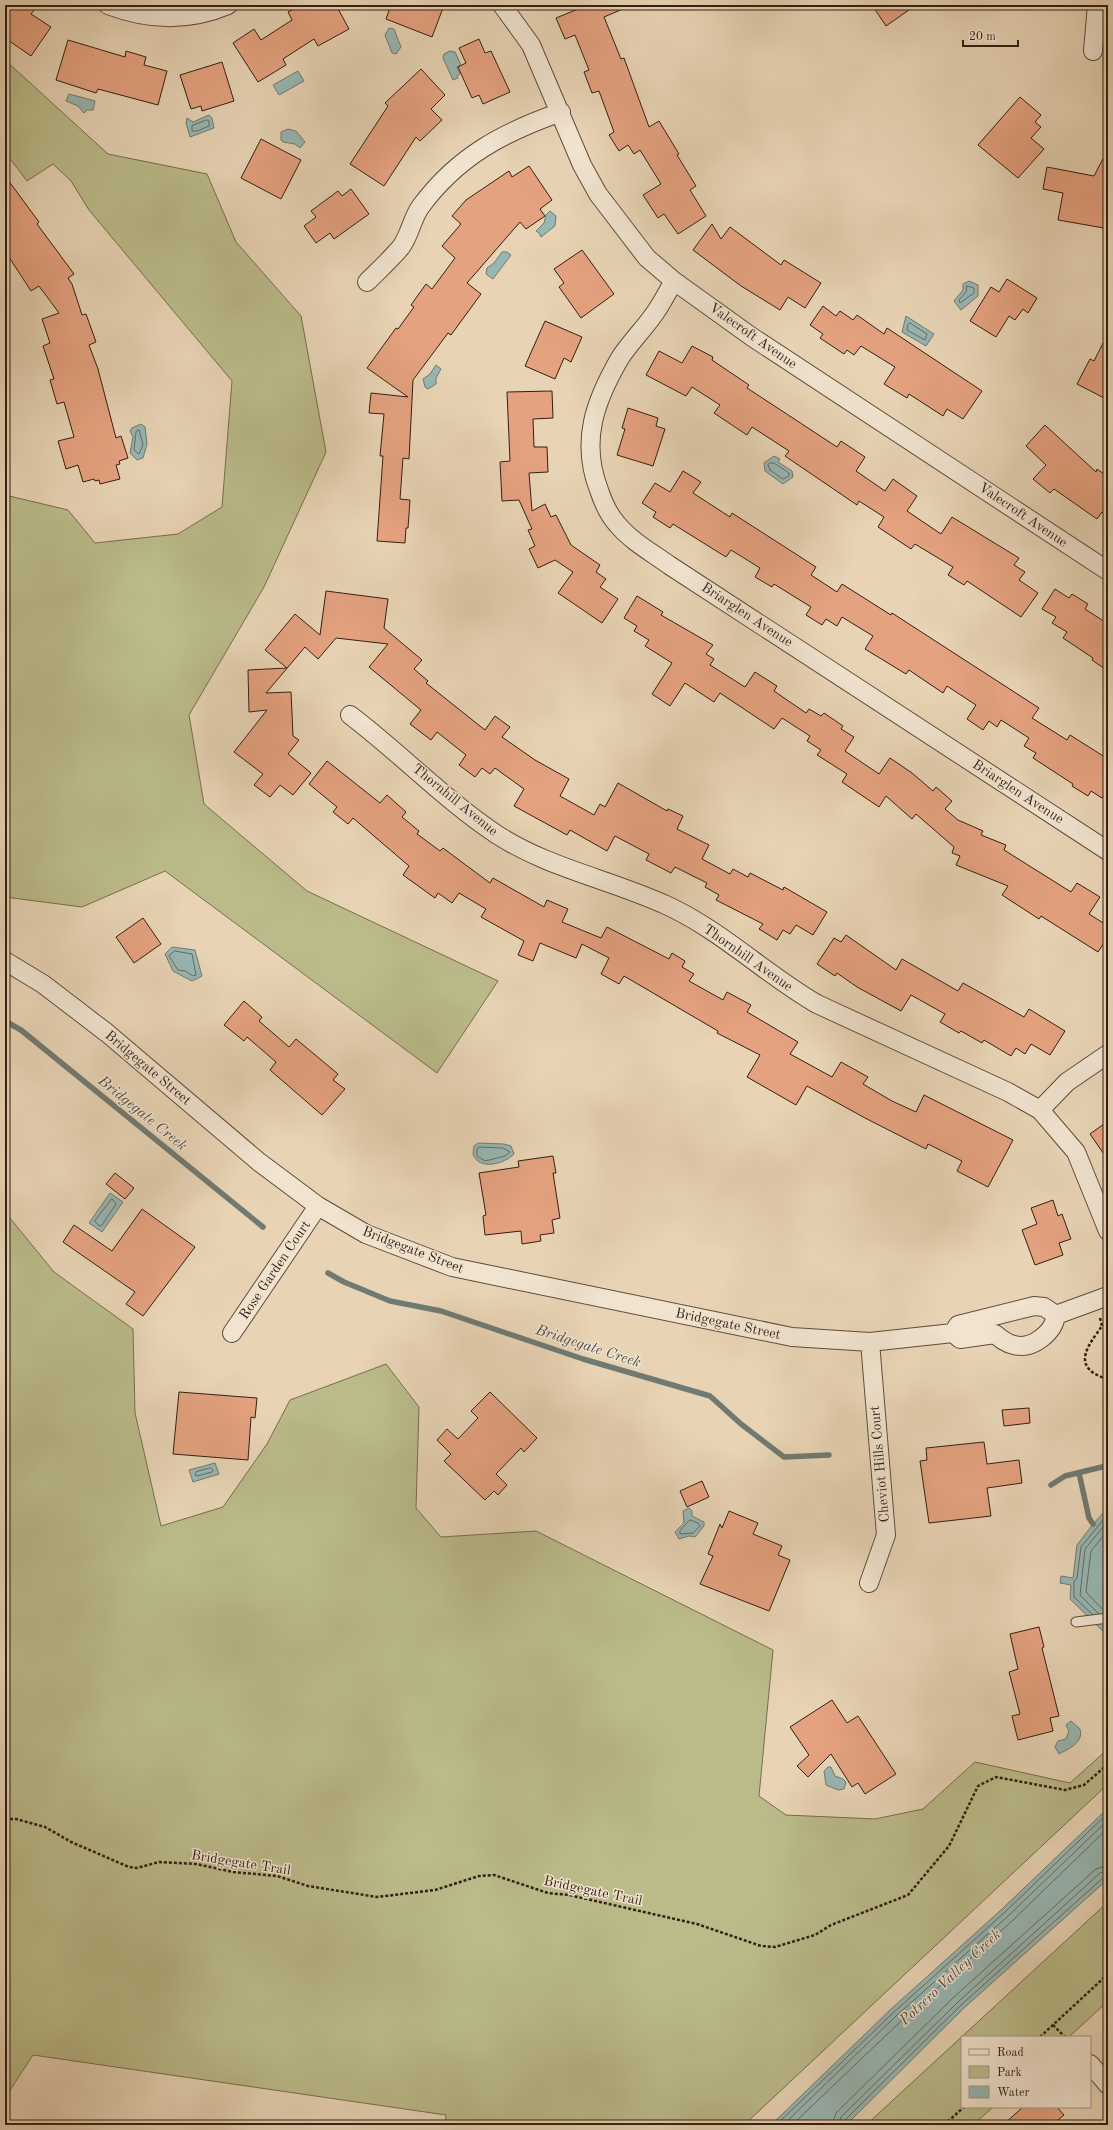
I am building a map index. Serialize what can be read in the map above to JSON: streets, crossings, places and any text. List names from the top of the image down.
{
  "streets": {
    "street": [
      "Valecroft Avenue",
      "Briarglen Avenue",
      "Thornhill Avenue",
      "Bridgegate Street",
      "Rose Garden Court",
      "Cheviot Hills Court"
    ],
    "path": ["Bridgegate Trail"]
  },
  "crossings": [
    ["Valecroft Avenue", "Briarglen Avenue"],
    ["Bridgegate Street", "Rose Garden Court"],
    ["Bridgegate Street", "Cheviot Hills Court"]
  ],
  "water": ["Bridgegate Creek", "Potrero Valley Creek"],
  "legend": ["Road", "Park", "Water"],
  "scale_bar": "20 m"
}
